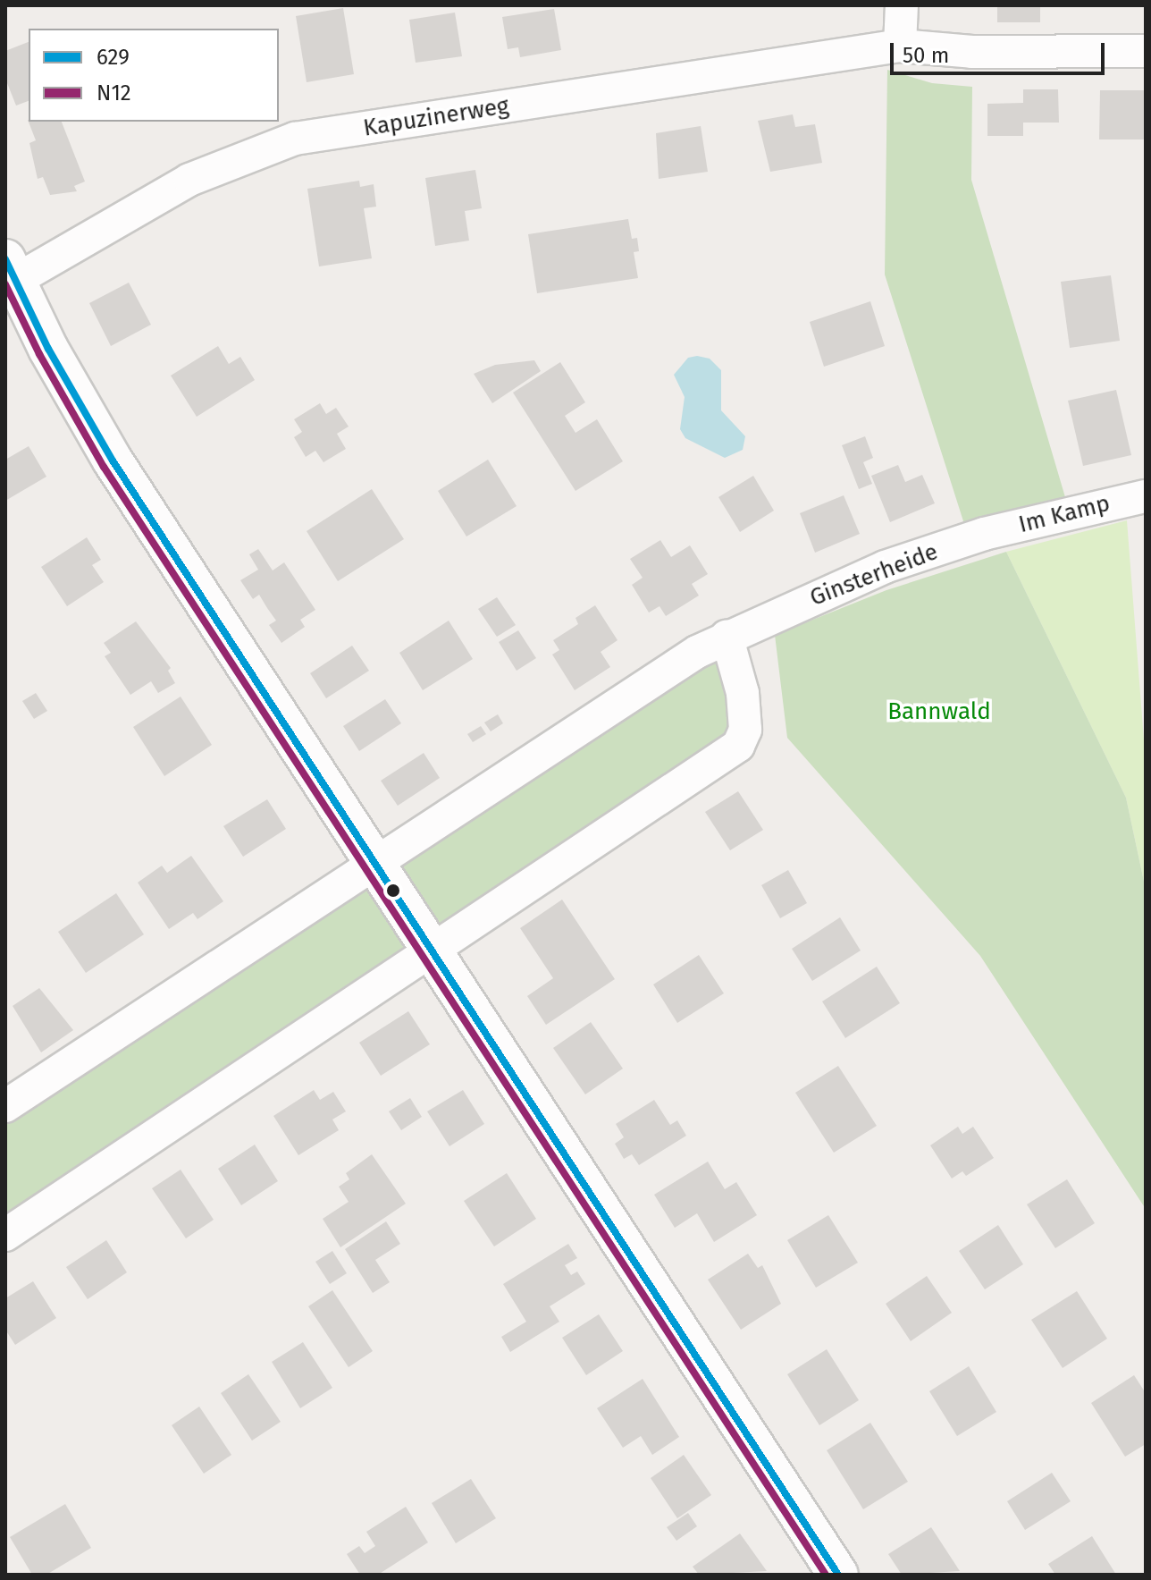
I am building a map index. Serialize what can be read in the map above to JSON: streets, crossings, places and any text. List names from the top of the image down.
{
  "streets": {
    "street": ["Kapuzinerweg", "Im Kamp", "Ginsterheide"]
  },
  "crossings": [
    ["Im Kamp", "Ginsterheide"]
  ],
  "parks": ["Bannwald"],
  "lines": ["transit line 629", "transit line N12"],
  "legend": ["629", "N12"],
  "scale_bar": "50 m"
}
